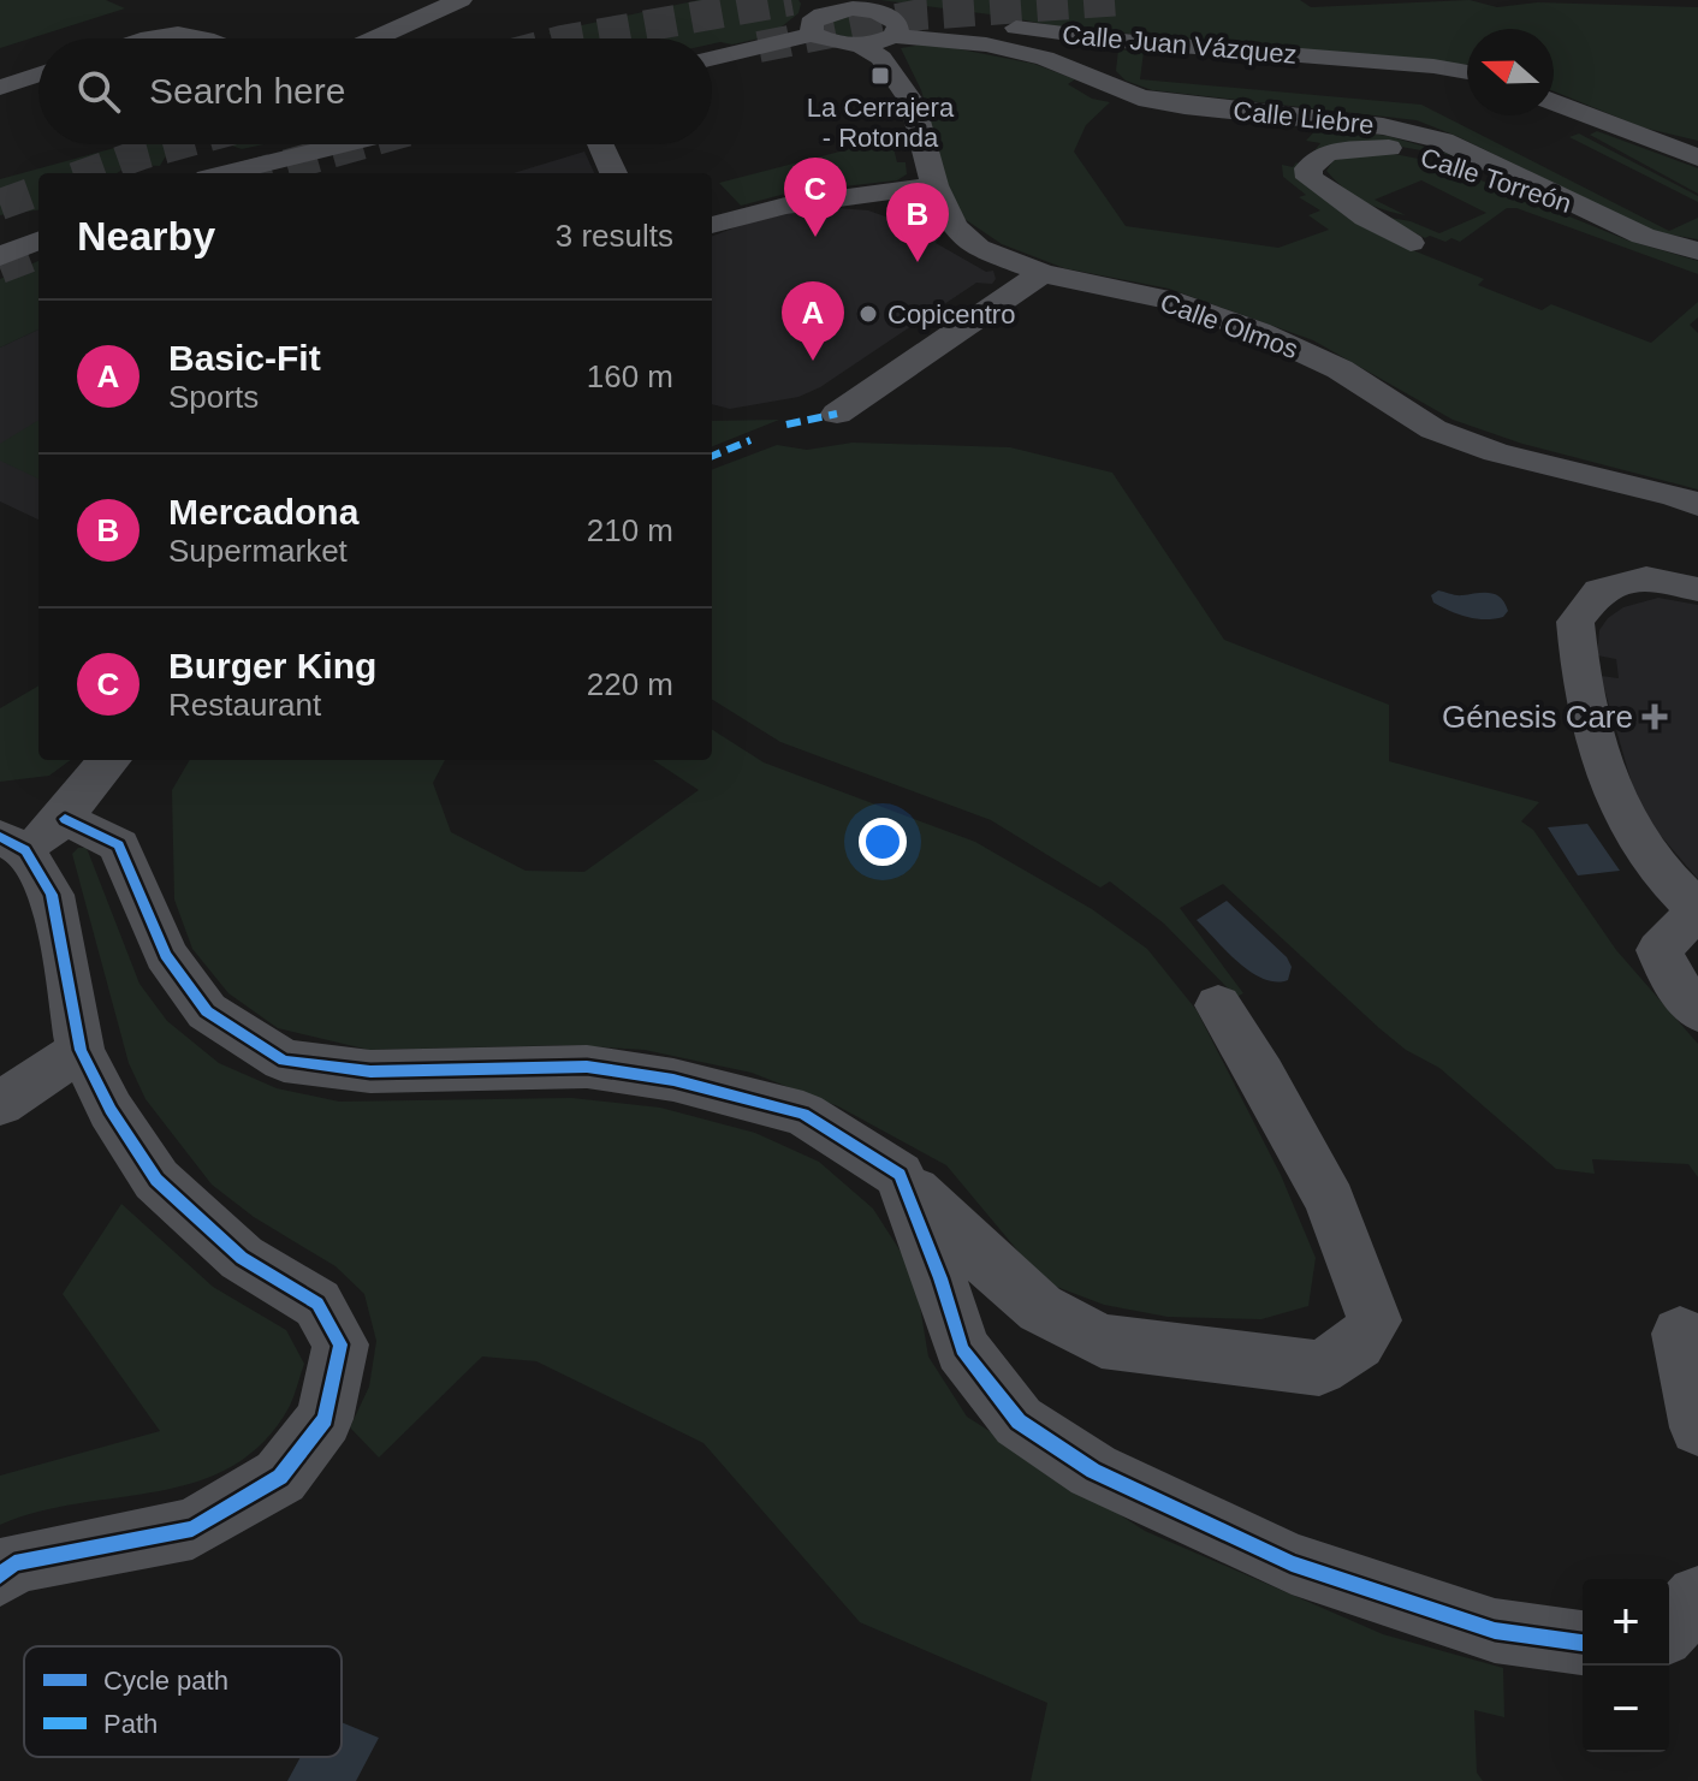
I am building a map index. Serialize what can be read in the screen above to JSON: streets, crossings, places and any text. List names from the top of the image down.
{
  "streets": {
    "street": [
      "Calle Juan Vázquez",
      "Calle Liebre",
      "Calle Torreón",
      "Calle Olmos"
    ]
  },
  "crossings": [
    ["Calle Liebre", "Calle Torreón"]
  ],
  "places": {
    "transit": ["La Cerrajera - Rotonda"],
    "other": ["Copicentro"],
    "health": ["Génesis Care"]
  },
  "legend": ["Cycle path", "Path"],
  "north": "left",
  "page": {
    "search": "Search here",
    "pins": ["C", "B", "A"],
    "heading": ["Nearby", "3 results"],
    "list": [
      {
        "mark": "A",
        "name": "Basic-Fit",
        "note": "Sports",
        "value": "160 m"
      },
      {
        "mark": "B",
        "name": "Mercadona",
        "note": "Supermarket",
        "value": "210 m"
      },
      {
        "mark": "C",
        "name": "Burger King",
        "note": "Restaurant",
        "value": "220 m"
      }
    ],
    "map_buttons": ["+", "−"]
  }
}
